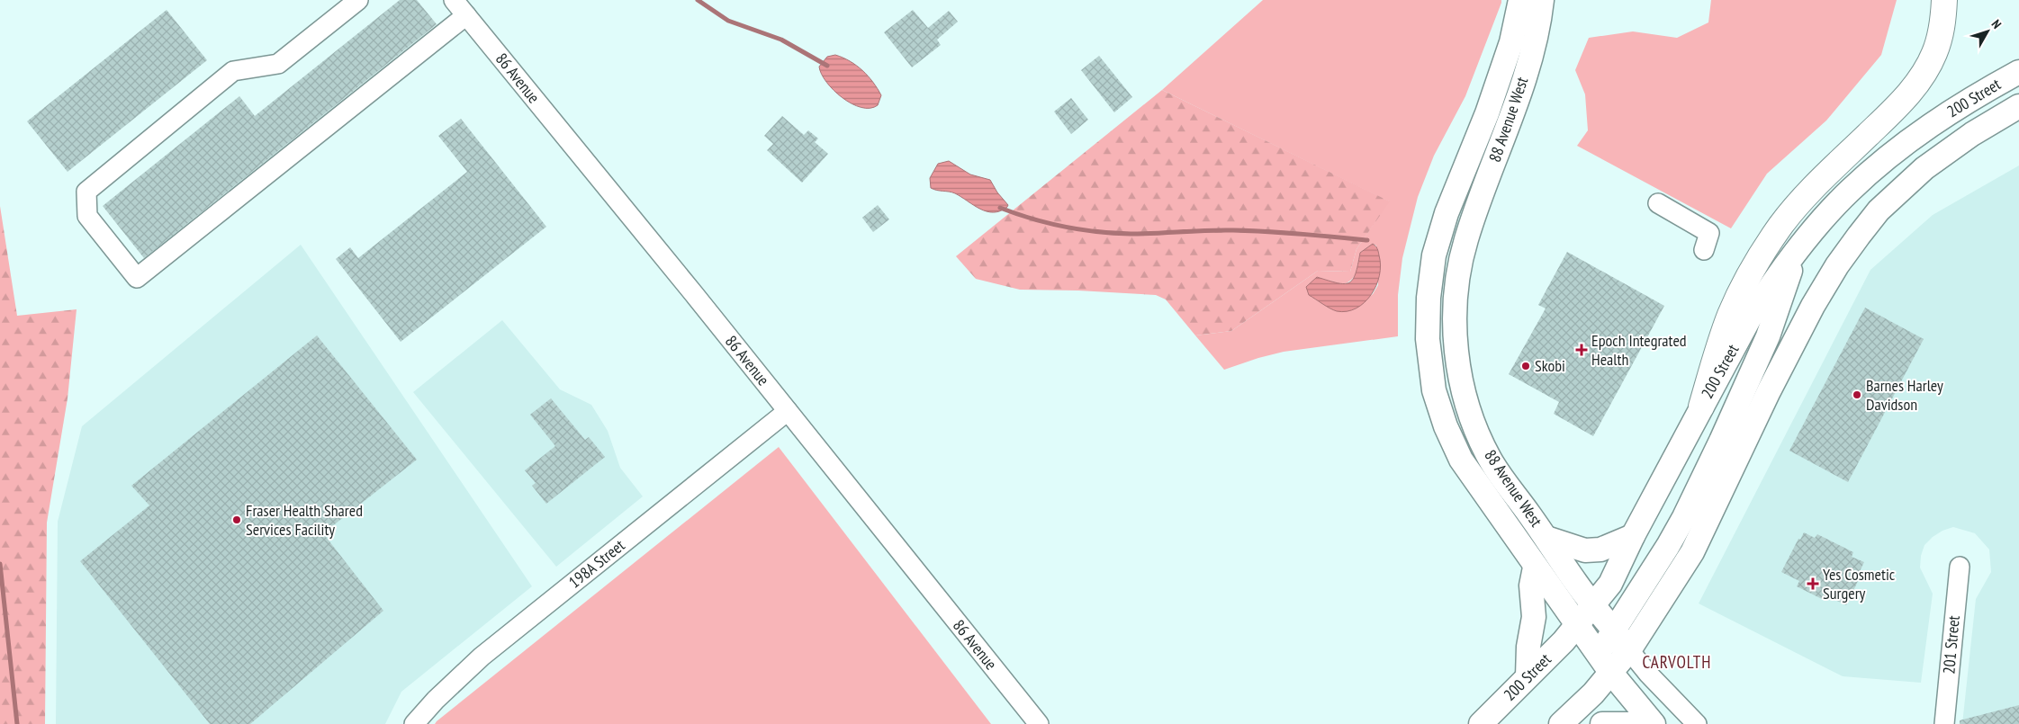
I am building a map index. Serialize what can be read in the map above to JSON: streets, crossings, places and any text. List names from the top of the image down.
{
  "streets": {
    "main road": ["200 Street", "88 Avenue West"],
    "street": ["86 Avenue", "198A Street", "201 Street"]
  },
  "crossings": [
    ["86 Avenue", "198A Street"],
    ["200 Street", "88 Avenue West"]
  ],
  "districts": ["CARVOLTH"],
  "places": {
    "health": ["Epoch Integrated Health", "Yes Cosmetic Surgery"],
    "other": ["Skobi", "Barnes Harley Davidson", "Fraser Health Shared Services Facility"]
  },
  "north": "top right"
}
